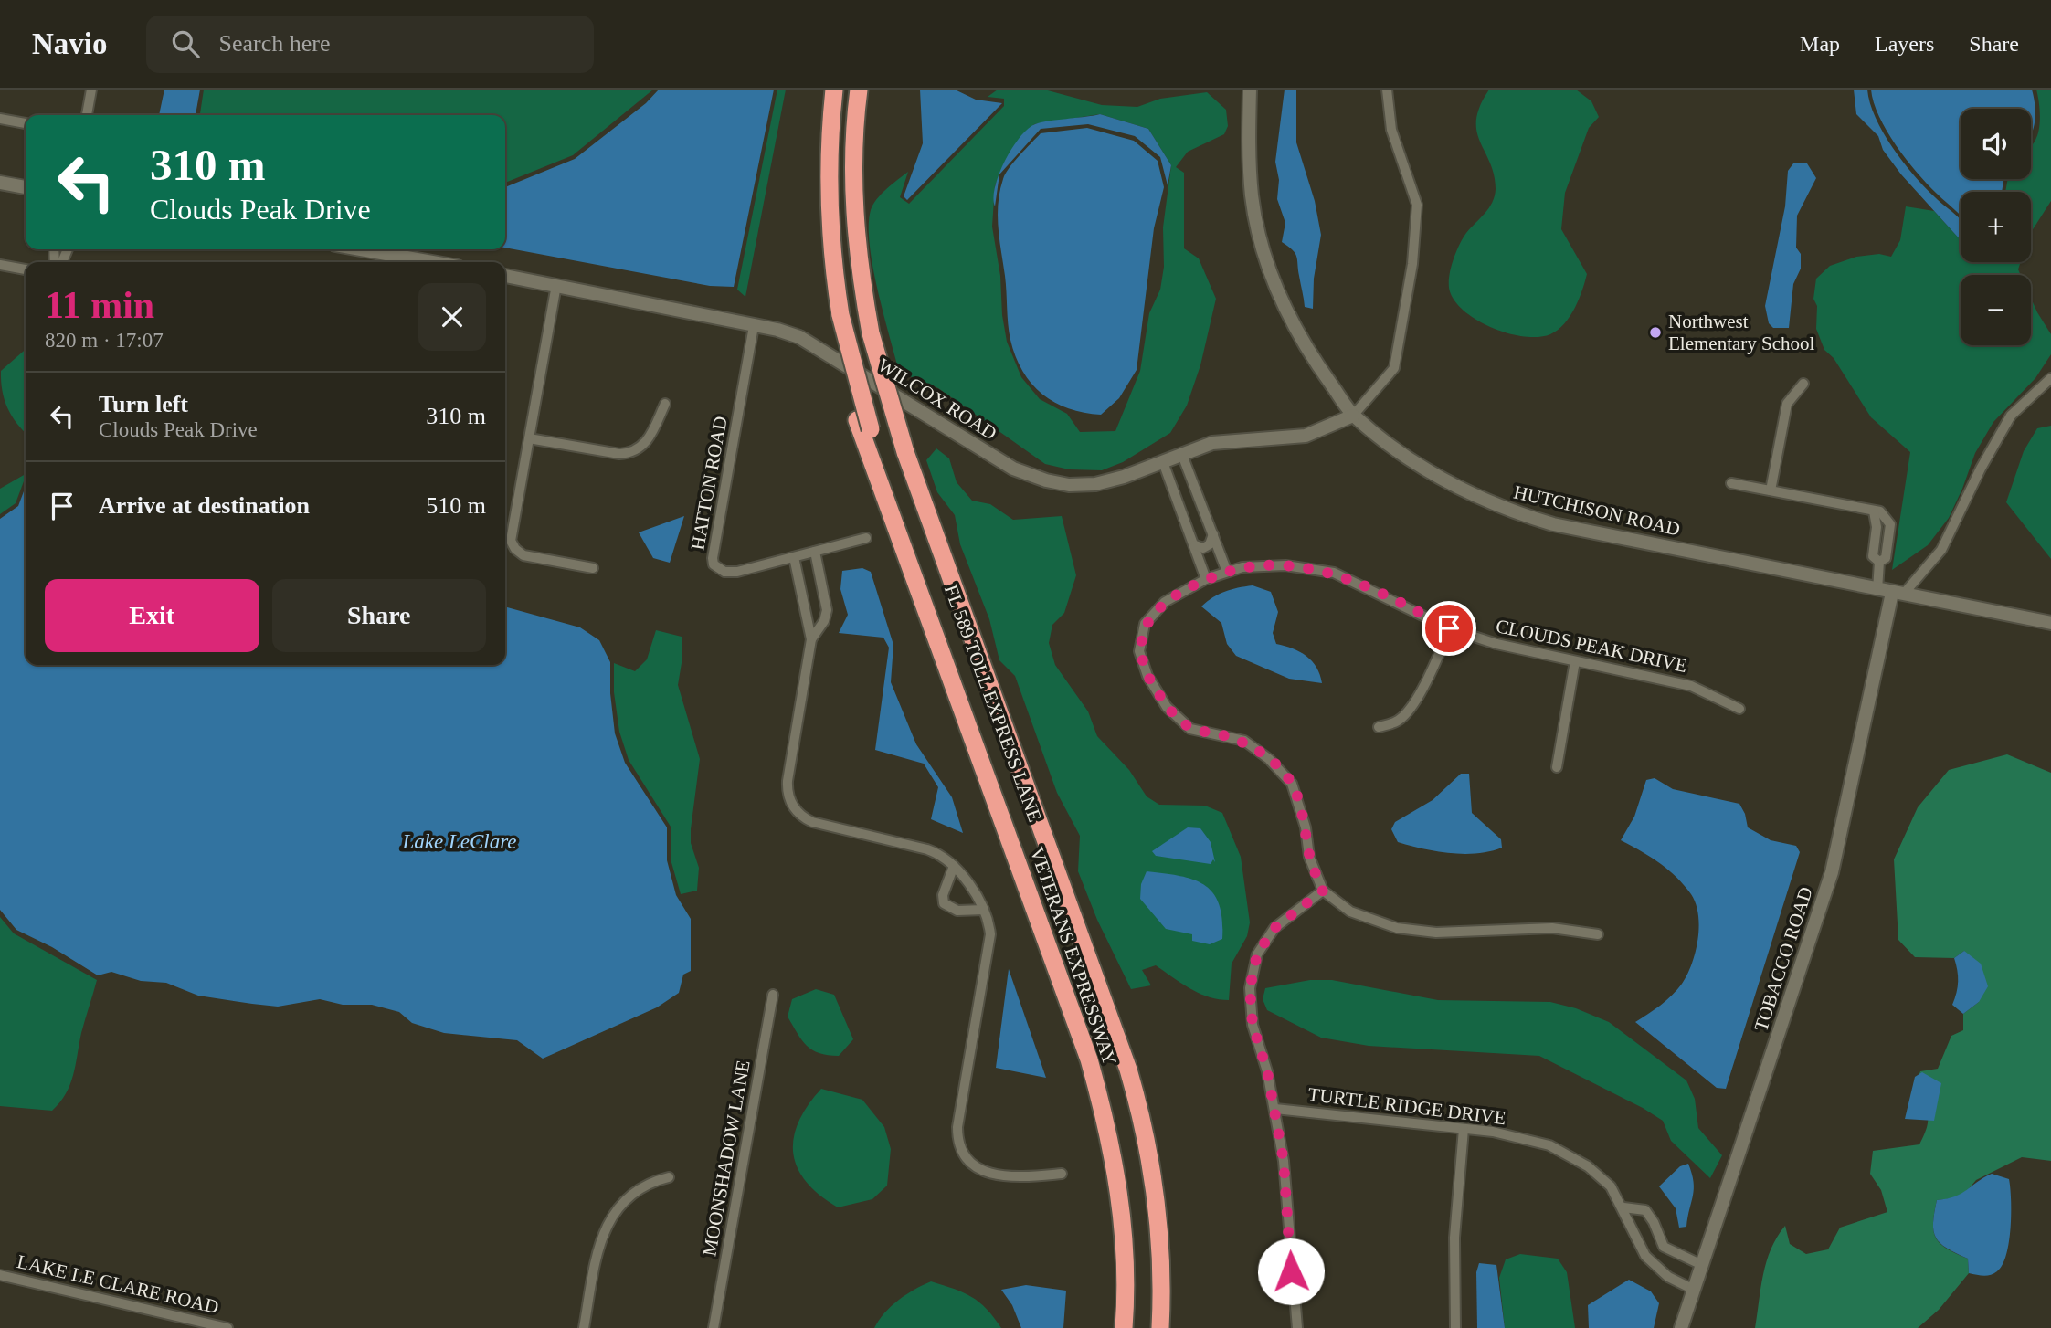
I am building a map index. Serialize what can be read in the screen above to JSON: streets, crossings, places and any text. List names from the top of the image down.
{
  "streets": {
    "highway": ["FL 589 TOLL EXPRESS LANE", "VETERANS EXPRESSWAY"],
    "street": [
      "WILCOX ROAD",
      "HATTON ROAD",
      "HUTCHISON ROAD",
      "CLOUDS PEAK DRIVE",
      "TOBACCO ROAD",
      "TURTLE RIDGE DRIVE",
      "MOONSHADOW LANE",
      "LAKE LE CLARE ROAD"
    ]
  },
  "crossings": [
    ["WILCOX ROAD", "HATTON ROAD"],
    ["WILCOX ROAD", "HUTCHISON ROAD"],
    ["HUTCHISON ROAD", "TOBACCO ROAD"],
    ["FL 589 TOLL EXPRESS LANE", "VETERANS EXPRESSWAY"],
    ["TOBACCO ROAD", "TURTLE RIDGE DRIVE"]
  ],
  "water": ["Lake LeClare"],
  "places": ["Northwest Elementary School"],
  "page": {
    "header": "Navio",
    "search": "Search here",
    "nav": ["Map", "Layers", "Share"],
    "map_buttons": ["+", "−"],
    "turn": ["310 m", "Clouds Peak Drive"],
    "heading": ["11 min", "820 m · 17:07"],
    "list": [
      {
        "name": "Turn left",
        "note": "Clouds Peak Drive",
        "value": "310 m"
      },
      {
        "name": "Arrive at destination",
        "value": "510 m"
      }
    ],
    "buttons": ["Exit", "Share"]
  }
}
